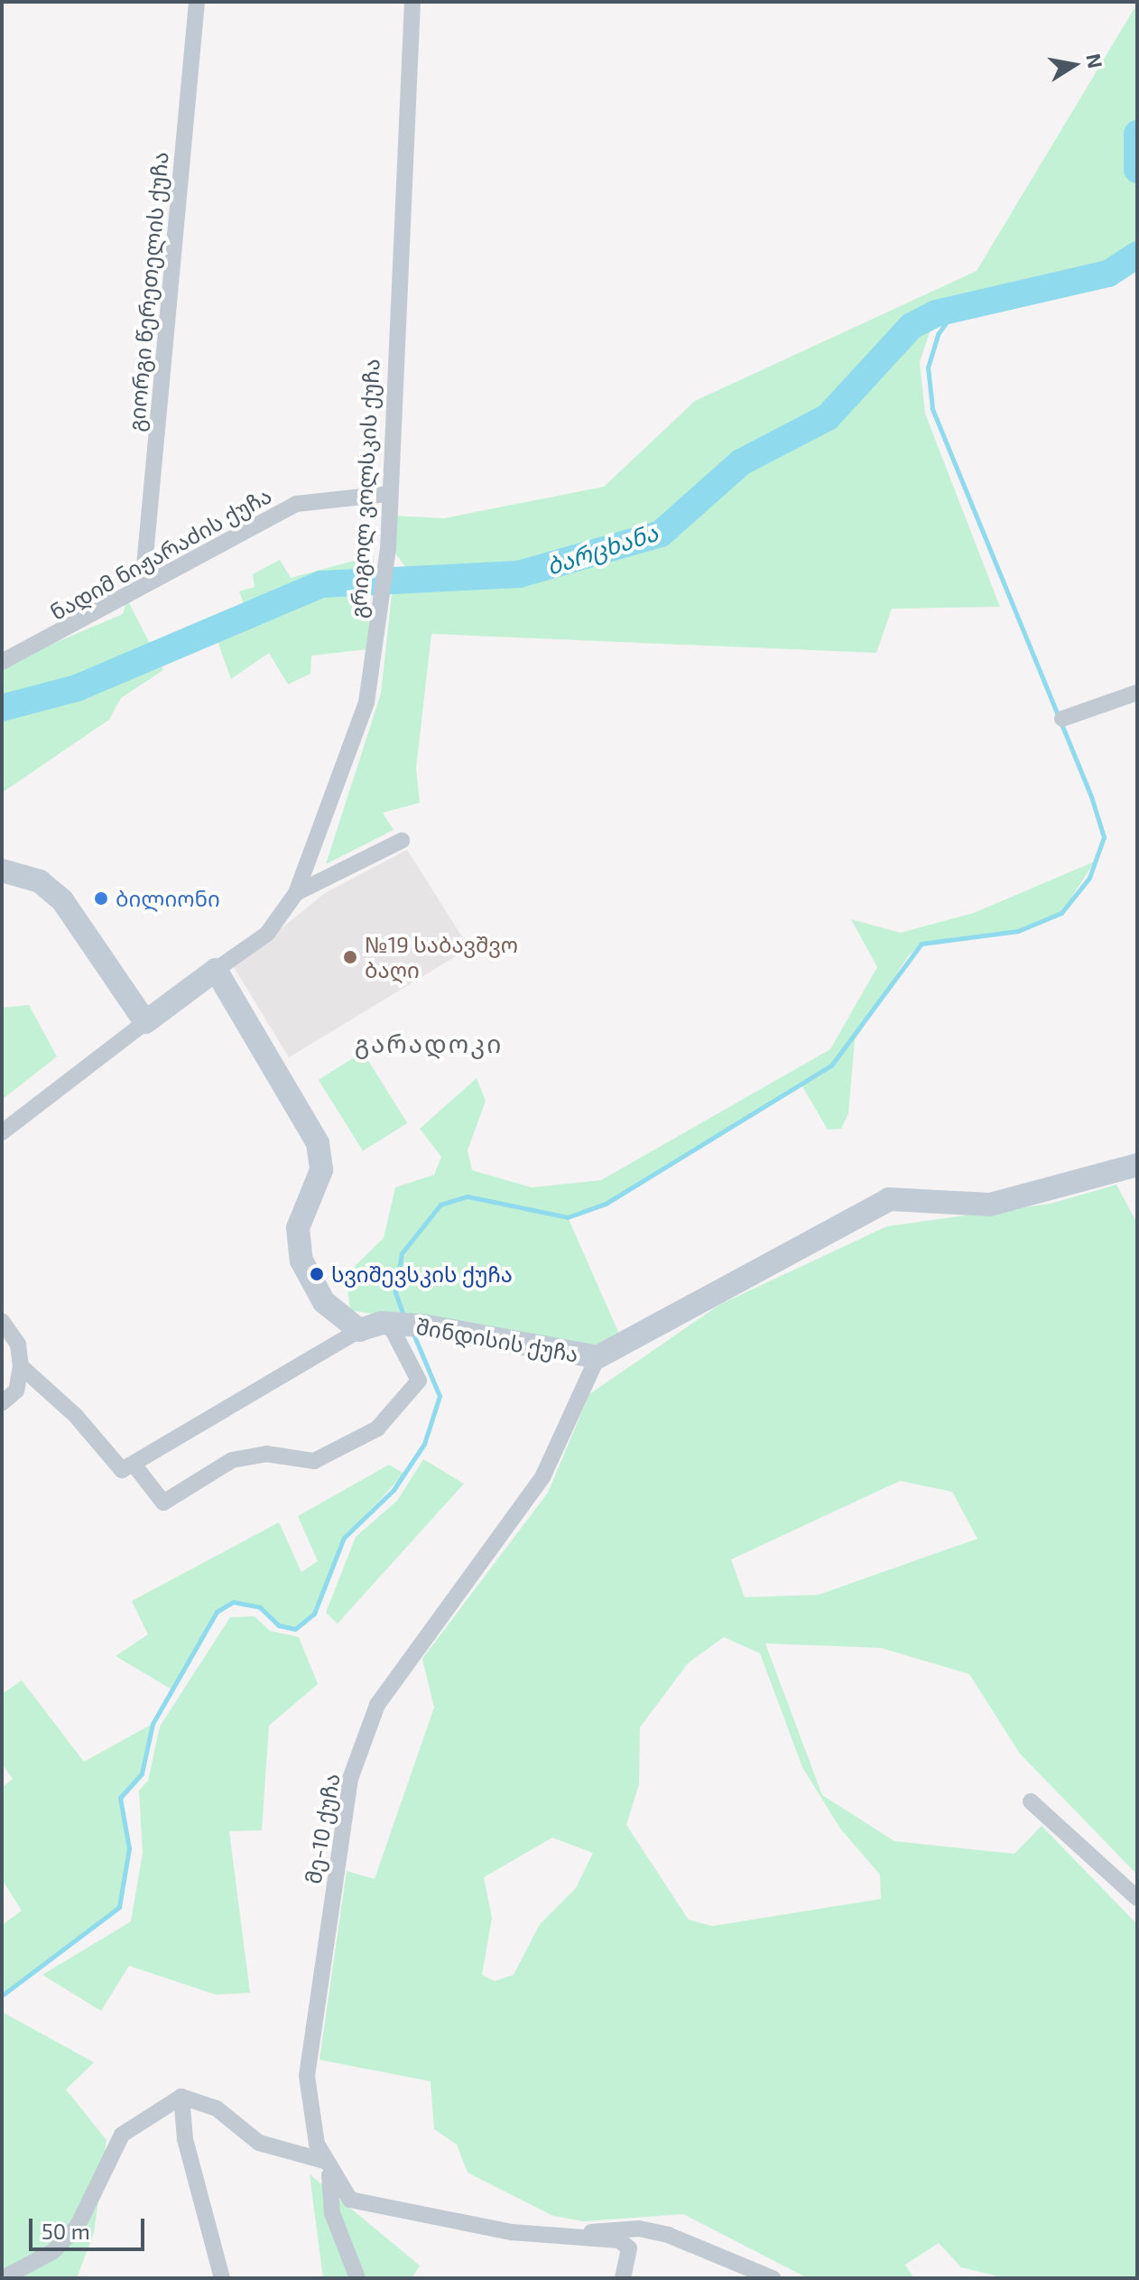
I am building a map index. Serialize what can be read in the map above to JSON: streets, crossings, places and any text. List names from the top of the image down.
{
  "streets": {
    "street": [
      "გიორგი წერეთელის ქუჩა",
      "გრიგოლ ვოლსკის ქუჩა",
      "ნადიმ ნიჟარაძის ქუჩა",
      "შინდისის ქუჩა",
      "მე-10 ქუჩა"
    ]
  },
  "crossings": [
    ["გიორგი წერეთელის ქუჩა", "ნადიმ ნიჟარაძის ქუჩა"],
    ["გრიგოლ ვოლსკის ქუჩა", "ნადიმ ნიჟარაძის ქუჩა"],
    ["შინდისის ქუჩა", "მე-10 ქუჩა"]
  ],
  "districts": ["გარადოკი"],
  "water": ["ბარცხანა"],
  "places": ["ბილიონი", "№19 საბავშვო ბაღი", "სვიშევსკის ქუჩა"],
  "scale_bar": "50 m",
  "north": "right"
}
